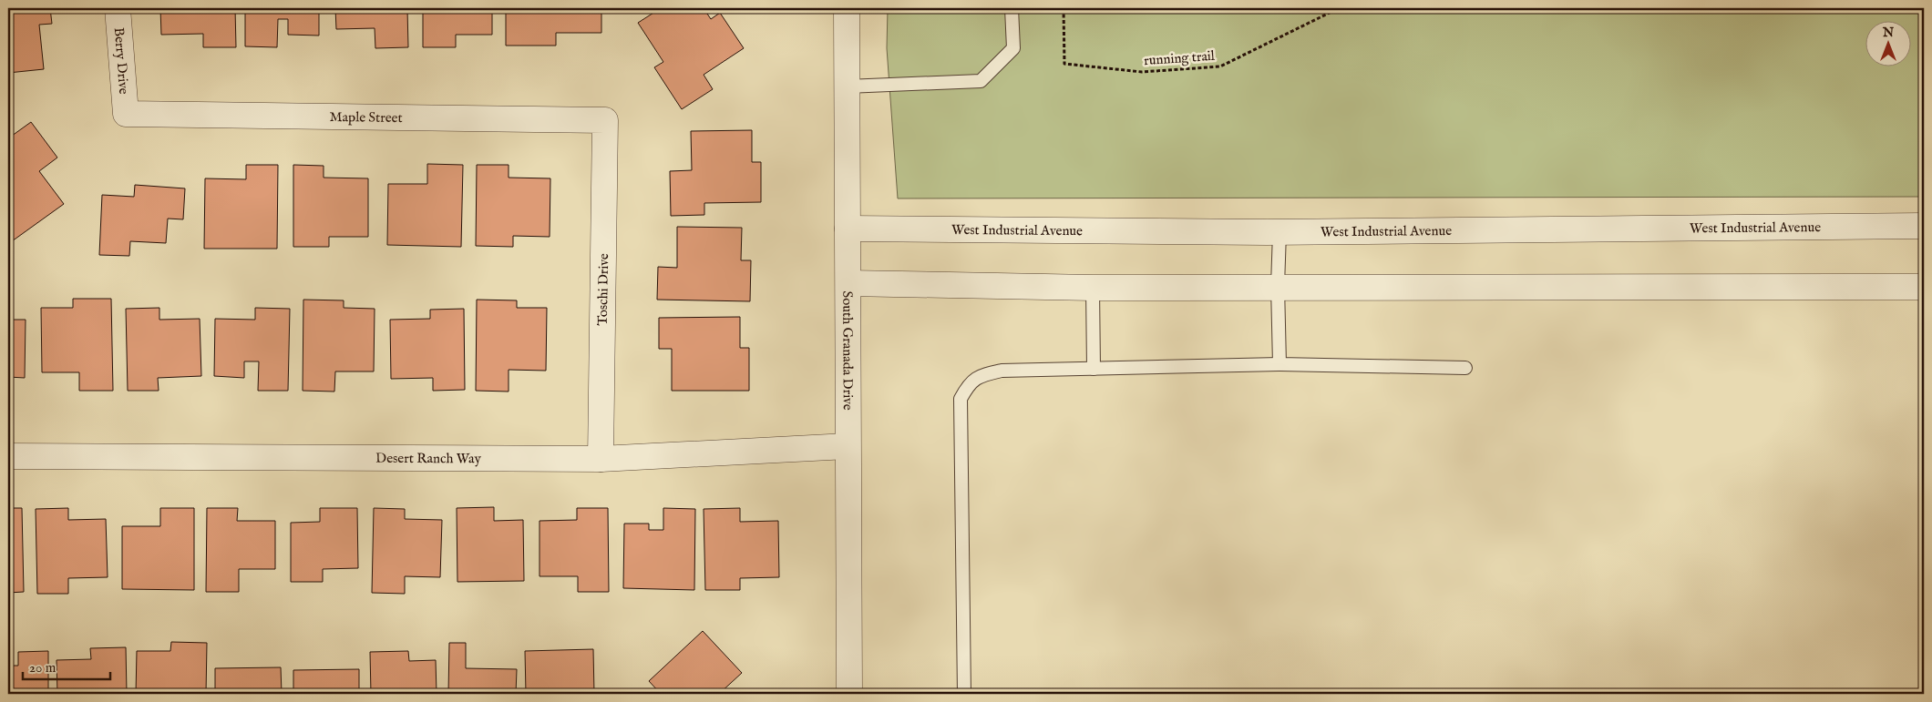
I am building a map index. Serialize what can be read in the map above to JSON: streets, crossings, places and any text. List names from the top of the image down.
{
  "streets": {
    "street": [
      "Berry Drive",
      "Maple Street",
      "West Industrial Avenue",
      "Toschi Drive",
      "South Granada Drive",
      "Desert Ranch Way"
    ],
    "path": ["running trail"]
  },
  "crossings": [
    ["Berry Drive", "Maple Street"],
    ["Maple Street", "Toschi Drive"],
    ["West Industrial Avenue", "South Granada Drive"],
    ["Toschi Drive", "Desert Ranch Way"],
    ["South Granada Drive", "Desert Ranch Way"]
  ],
  "scale_bar": "20 m",
  "north": "top"
}
